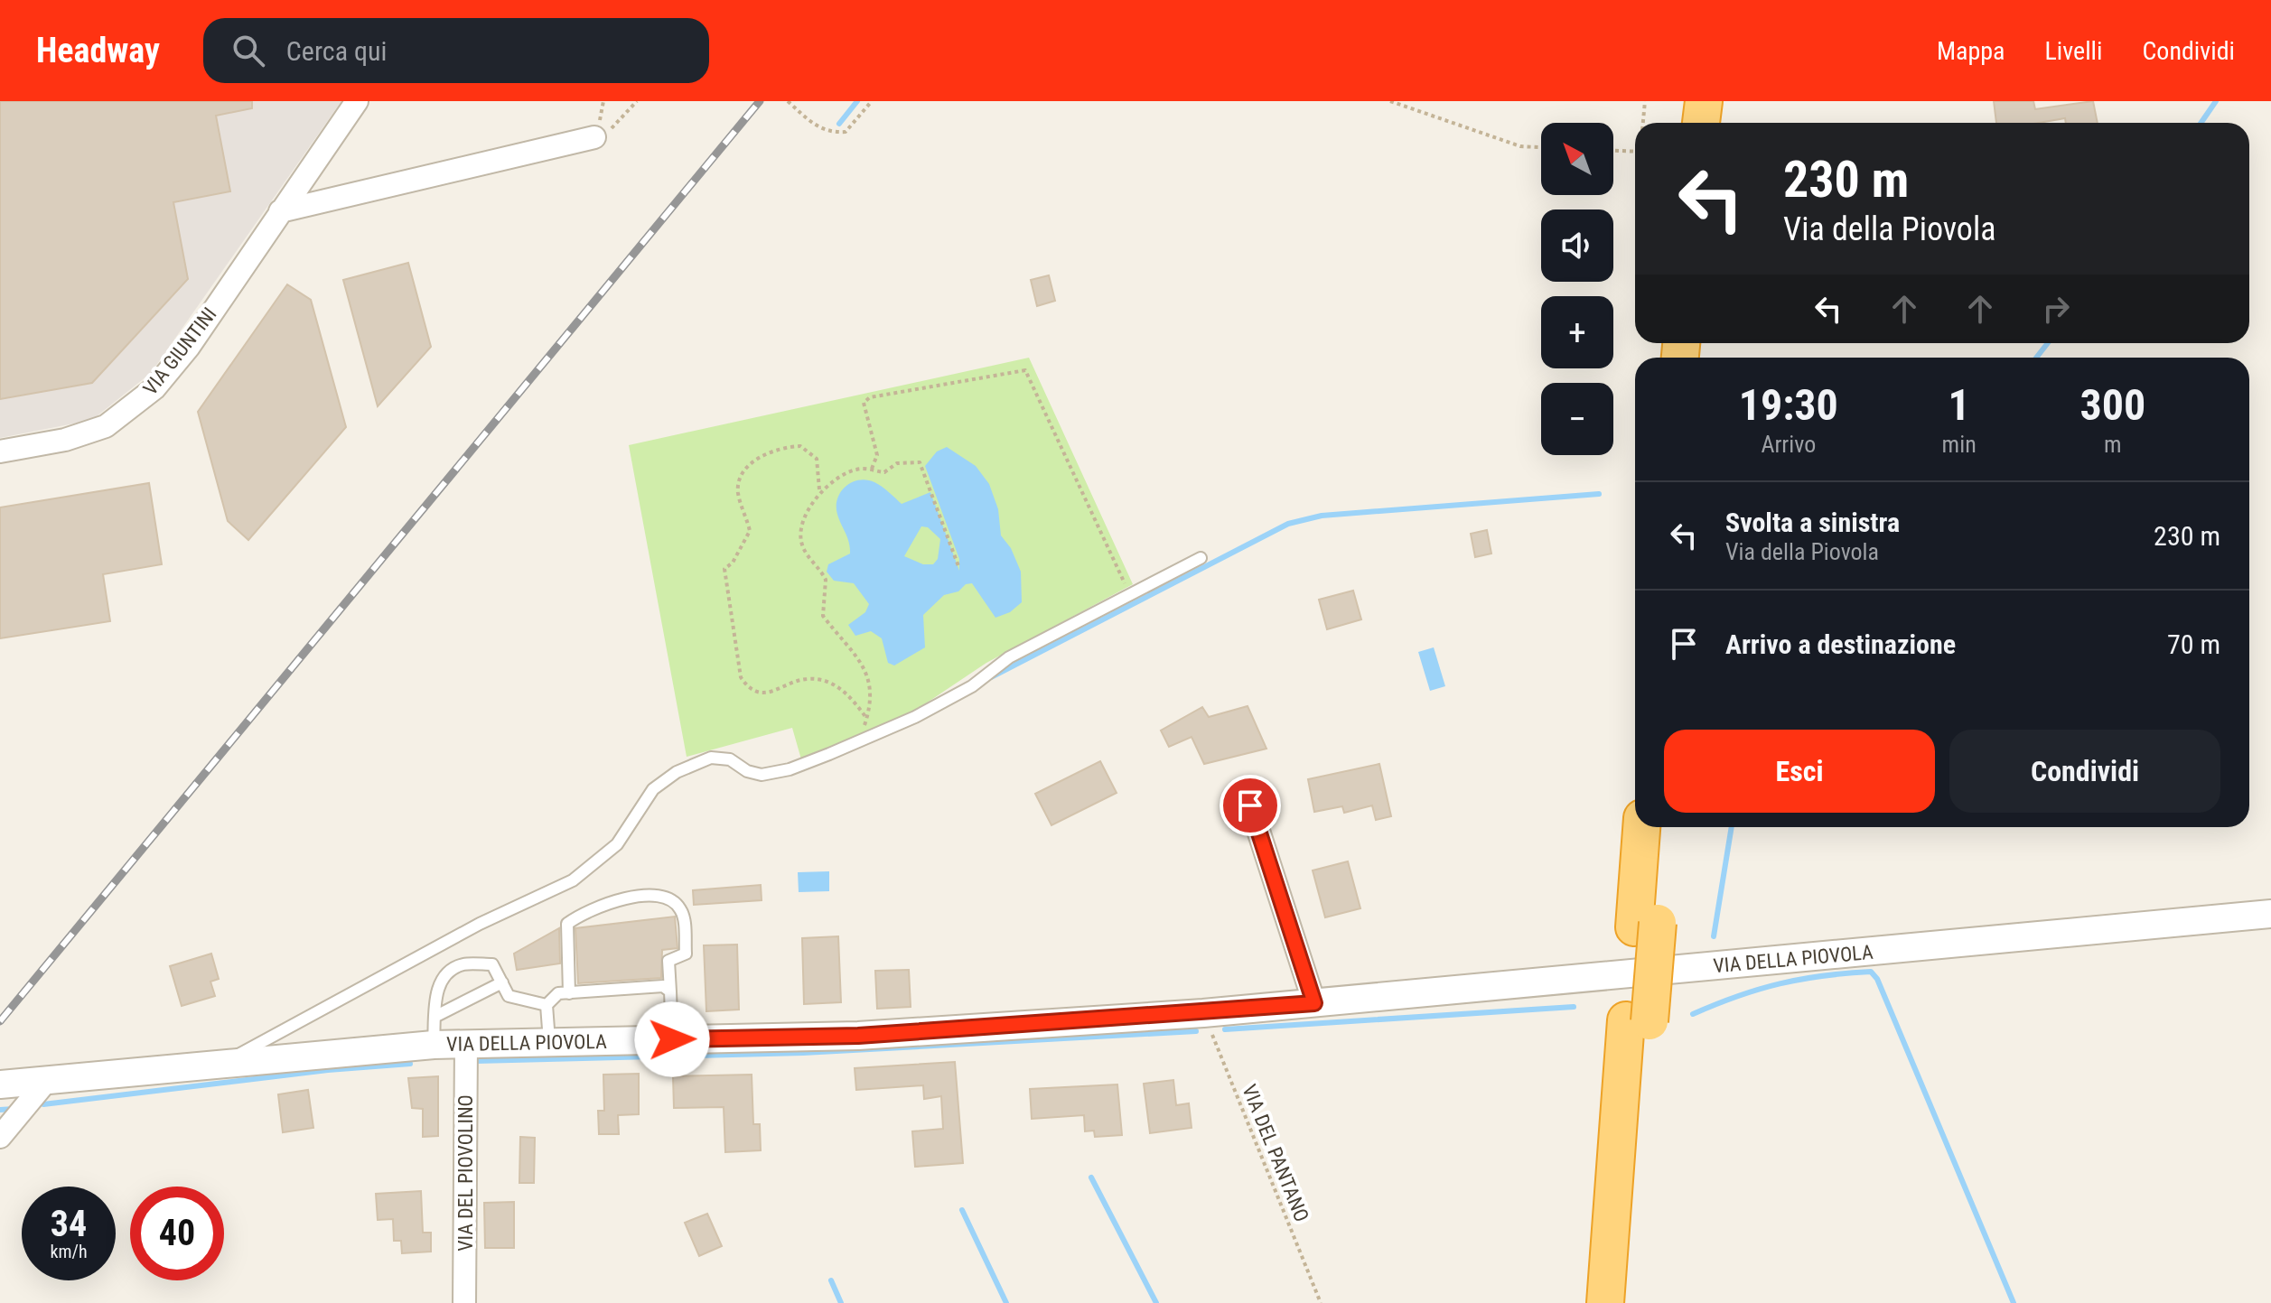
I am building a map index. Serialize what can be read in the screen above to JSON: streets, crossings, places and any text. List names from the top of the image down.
{
  "streets": {
    "street": ["VIA GIUNTINI", "VIA DELLA PIOVOLA", "VIA DEL PIOVOLINO"],
    "path": ["VIA DEL PANTANO"]
  },
  "crossings": [
    ["VIA DELLA PIOVOLA", "VIA DEL PANTANO"],
    ["VIA DELLA PIOVOLA", "VIA DEL PIOVOLINO"]
  ],
  "north": "top left",
  "page": {
    "header": "Headway",
    "search": "Cerca qui",
    "nav": ["Mappa", "Livelli", "Condividi"],
    "map_buttons": ["+", "−"],
    "turn": ["230 m", "Via della Piovola"],
    "eta": [
      "19:30",
      "Arrivo",
      "1",
      "min",
      "300",
      "m"
    ],
    "list": [
      {
        "name": "Svolta a sinistra",
        "note": "Via della Piovola",
        "value": "230 m"
      },
      {
        "name": "Arrivo a destinazione",
        "value": "70 m"
      }
    ],
    "buttons": ["Esci", "Condividi"],
    "speed": "34 km/h",
    "limit": "40"
  }
}
